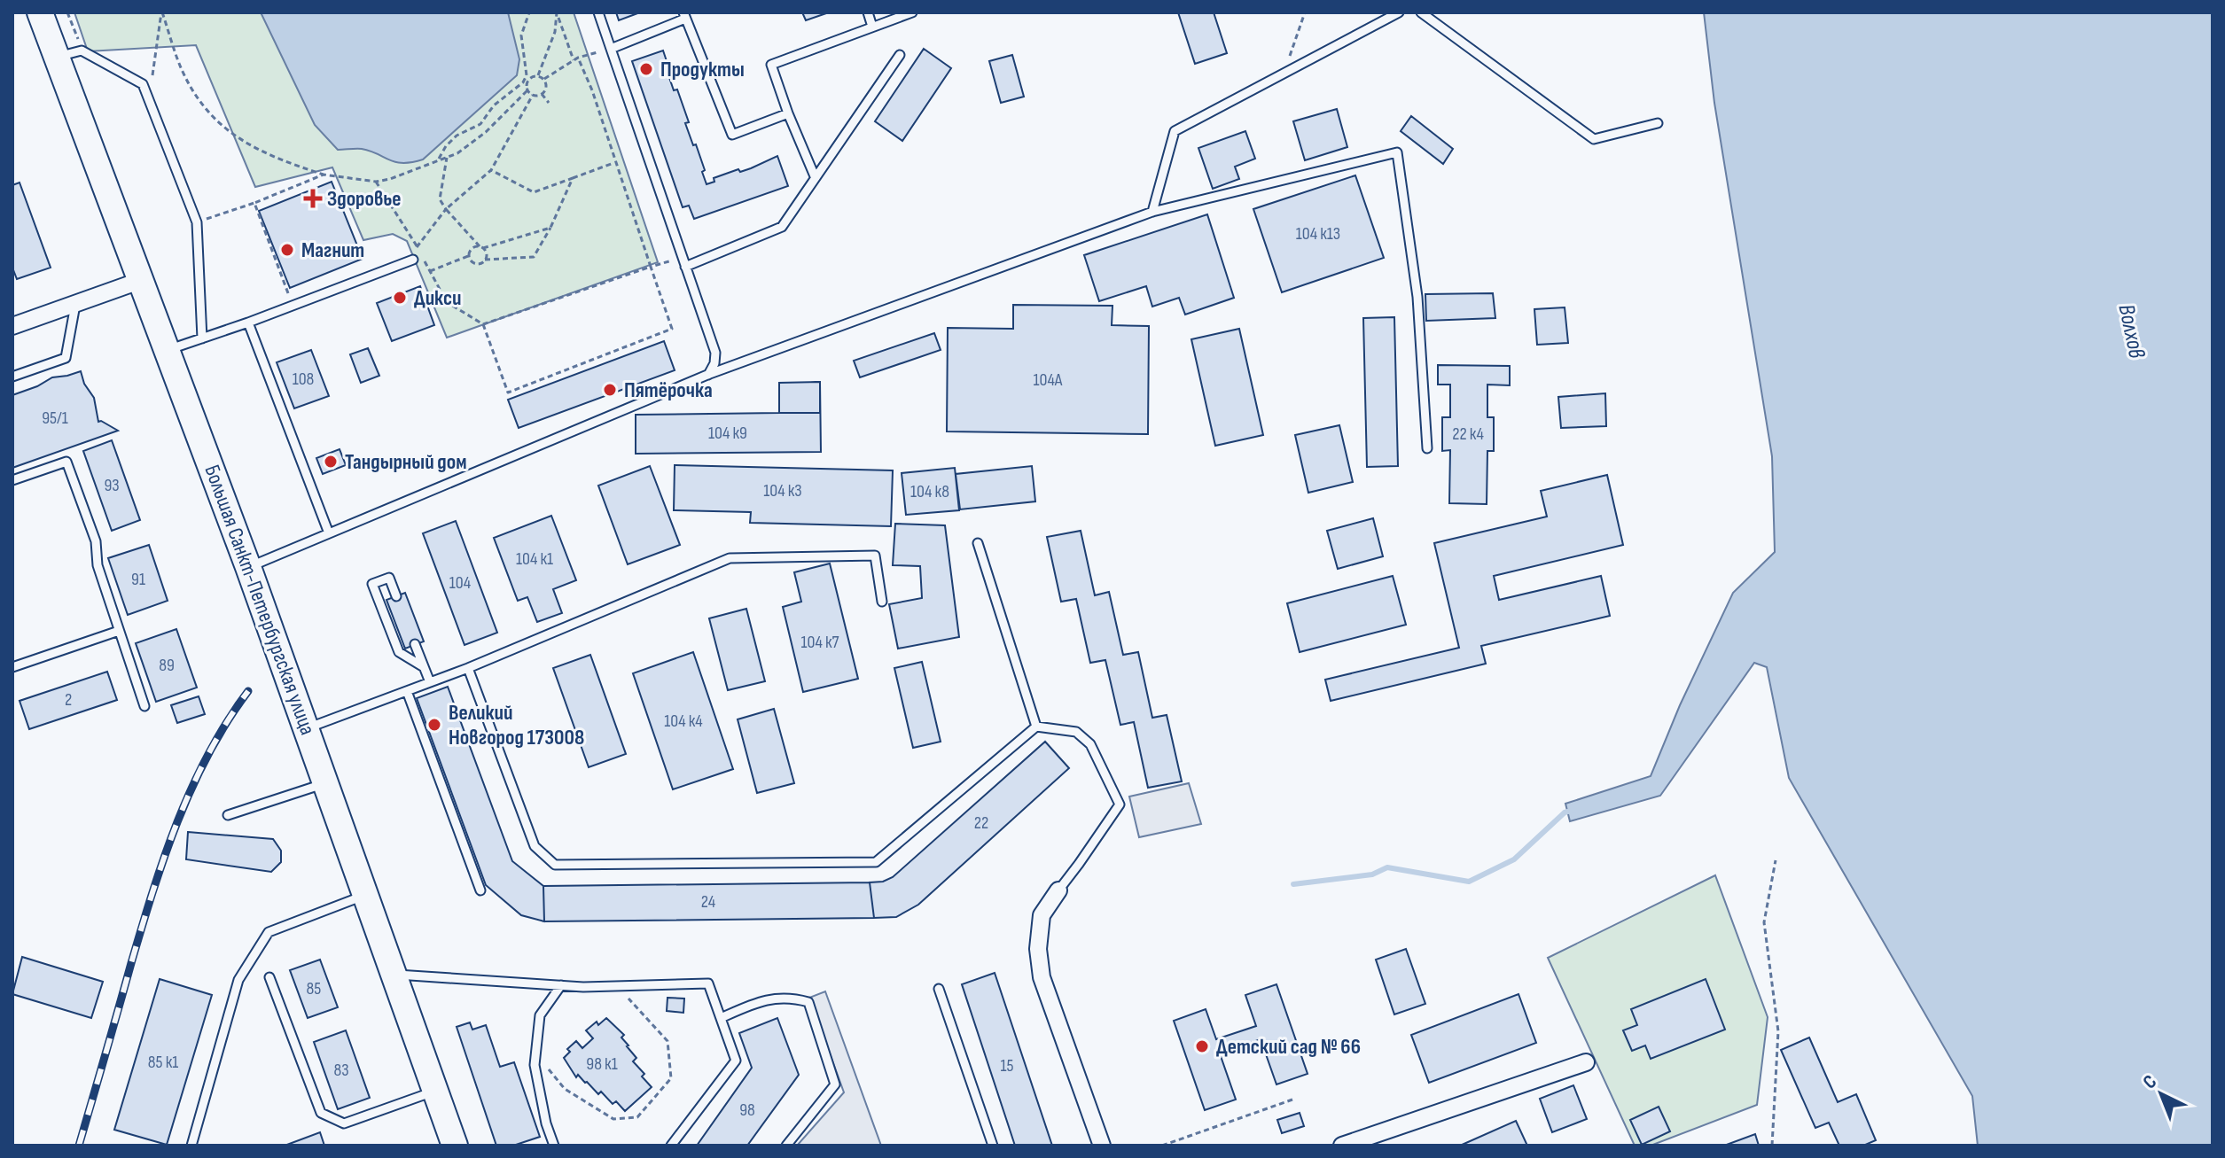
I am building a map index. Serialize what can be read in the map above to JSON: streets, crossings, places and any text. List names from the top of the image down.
{
  "streets": {
    "main road": ["Большая Санкт-Петербургская улица"]
  },
  "water": ["Волхов"],
  "places": {
    "other": [
      "Продукты",
      "Магнит",
      "Дикси",
      "Пятёрочка",
      "Тандырный дом",
      "Великий Новгород 173008",
      "Детский сад № 66"
    ],
    "health": ["Здоровье"]
  },
  "house_numbers": [
    "104 к13",
    "108",
    "104А",
    "95/1",
    "104 к9",
    "22 к4",
    "93",
    "104 к3",
    "104 к8",
    "104 к1",
    "91",
    "104",
    "104 к7",
    "89",
    "2",
    "104 к4",
    "22",
    "24",
    "85",
    "85 к1",
    "98 к1",
    "15",
    "83",
    "98"
  ],
  "north": "top left"
}
